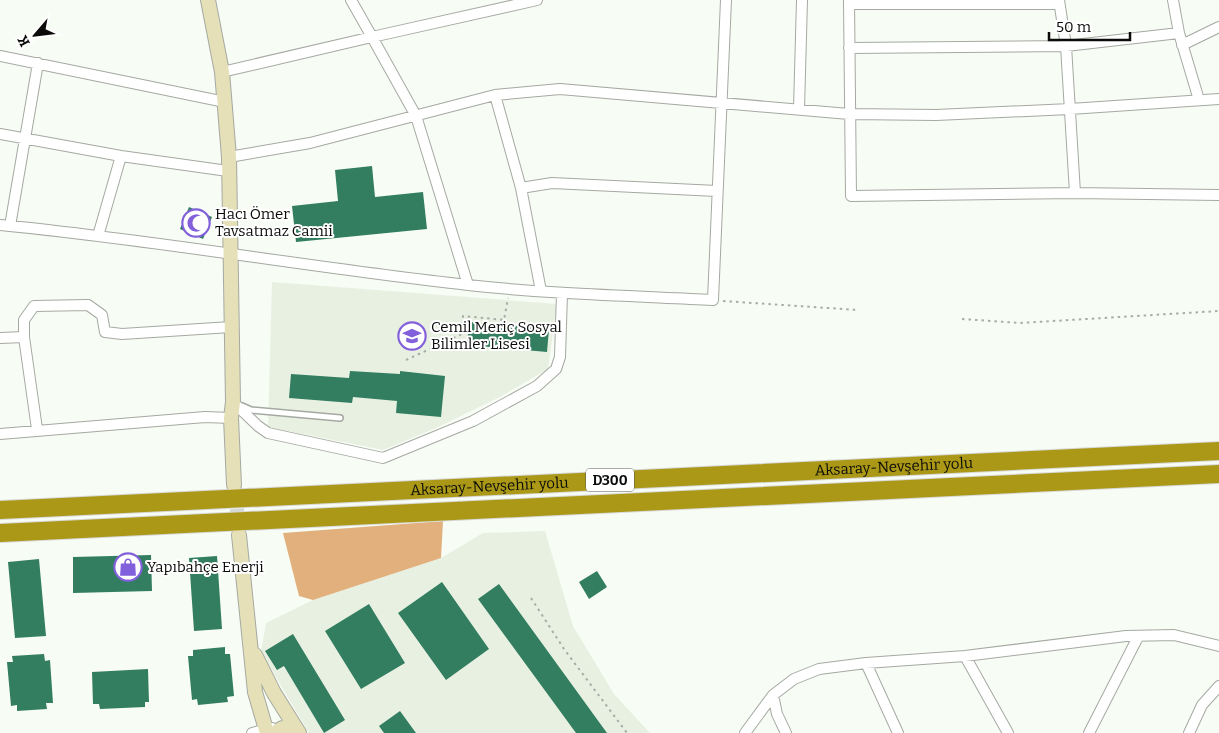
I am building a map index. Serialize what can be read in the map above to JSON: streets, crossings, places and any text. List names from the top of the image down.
{
  "streets": {
    "highway": ["Aksaray-Nevşehir yolu", "D300"]
  },
  "places": {
    "mosque": ["Hacı Ömer Tavsatmaz Camii"],
    "school or university": ["Cemil Meriç Sosyal Bilimler Lisesi"],
    "shop": ["Yapıbahçe Enerji"]
  },
  "scale_bar": "50 m",
  "north": "bottom left"
}
